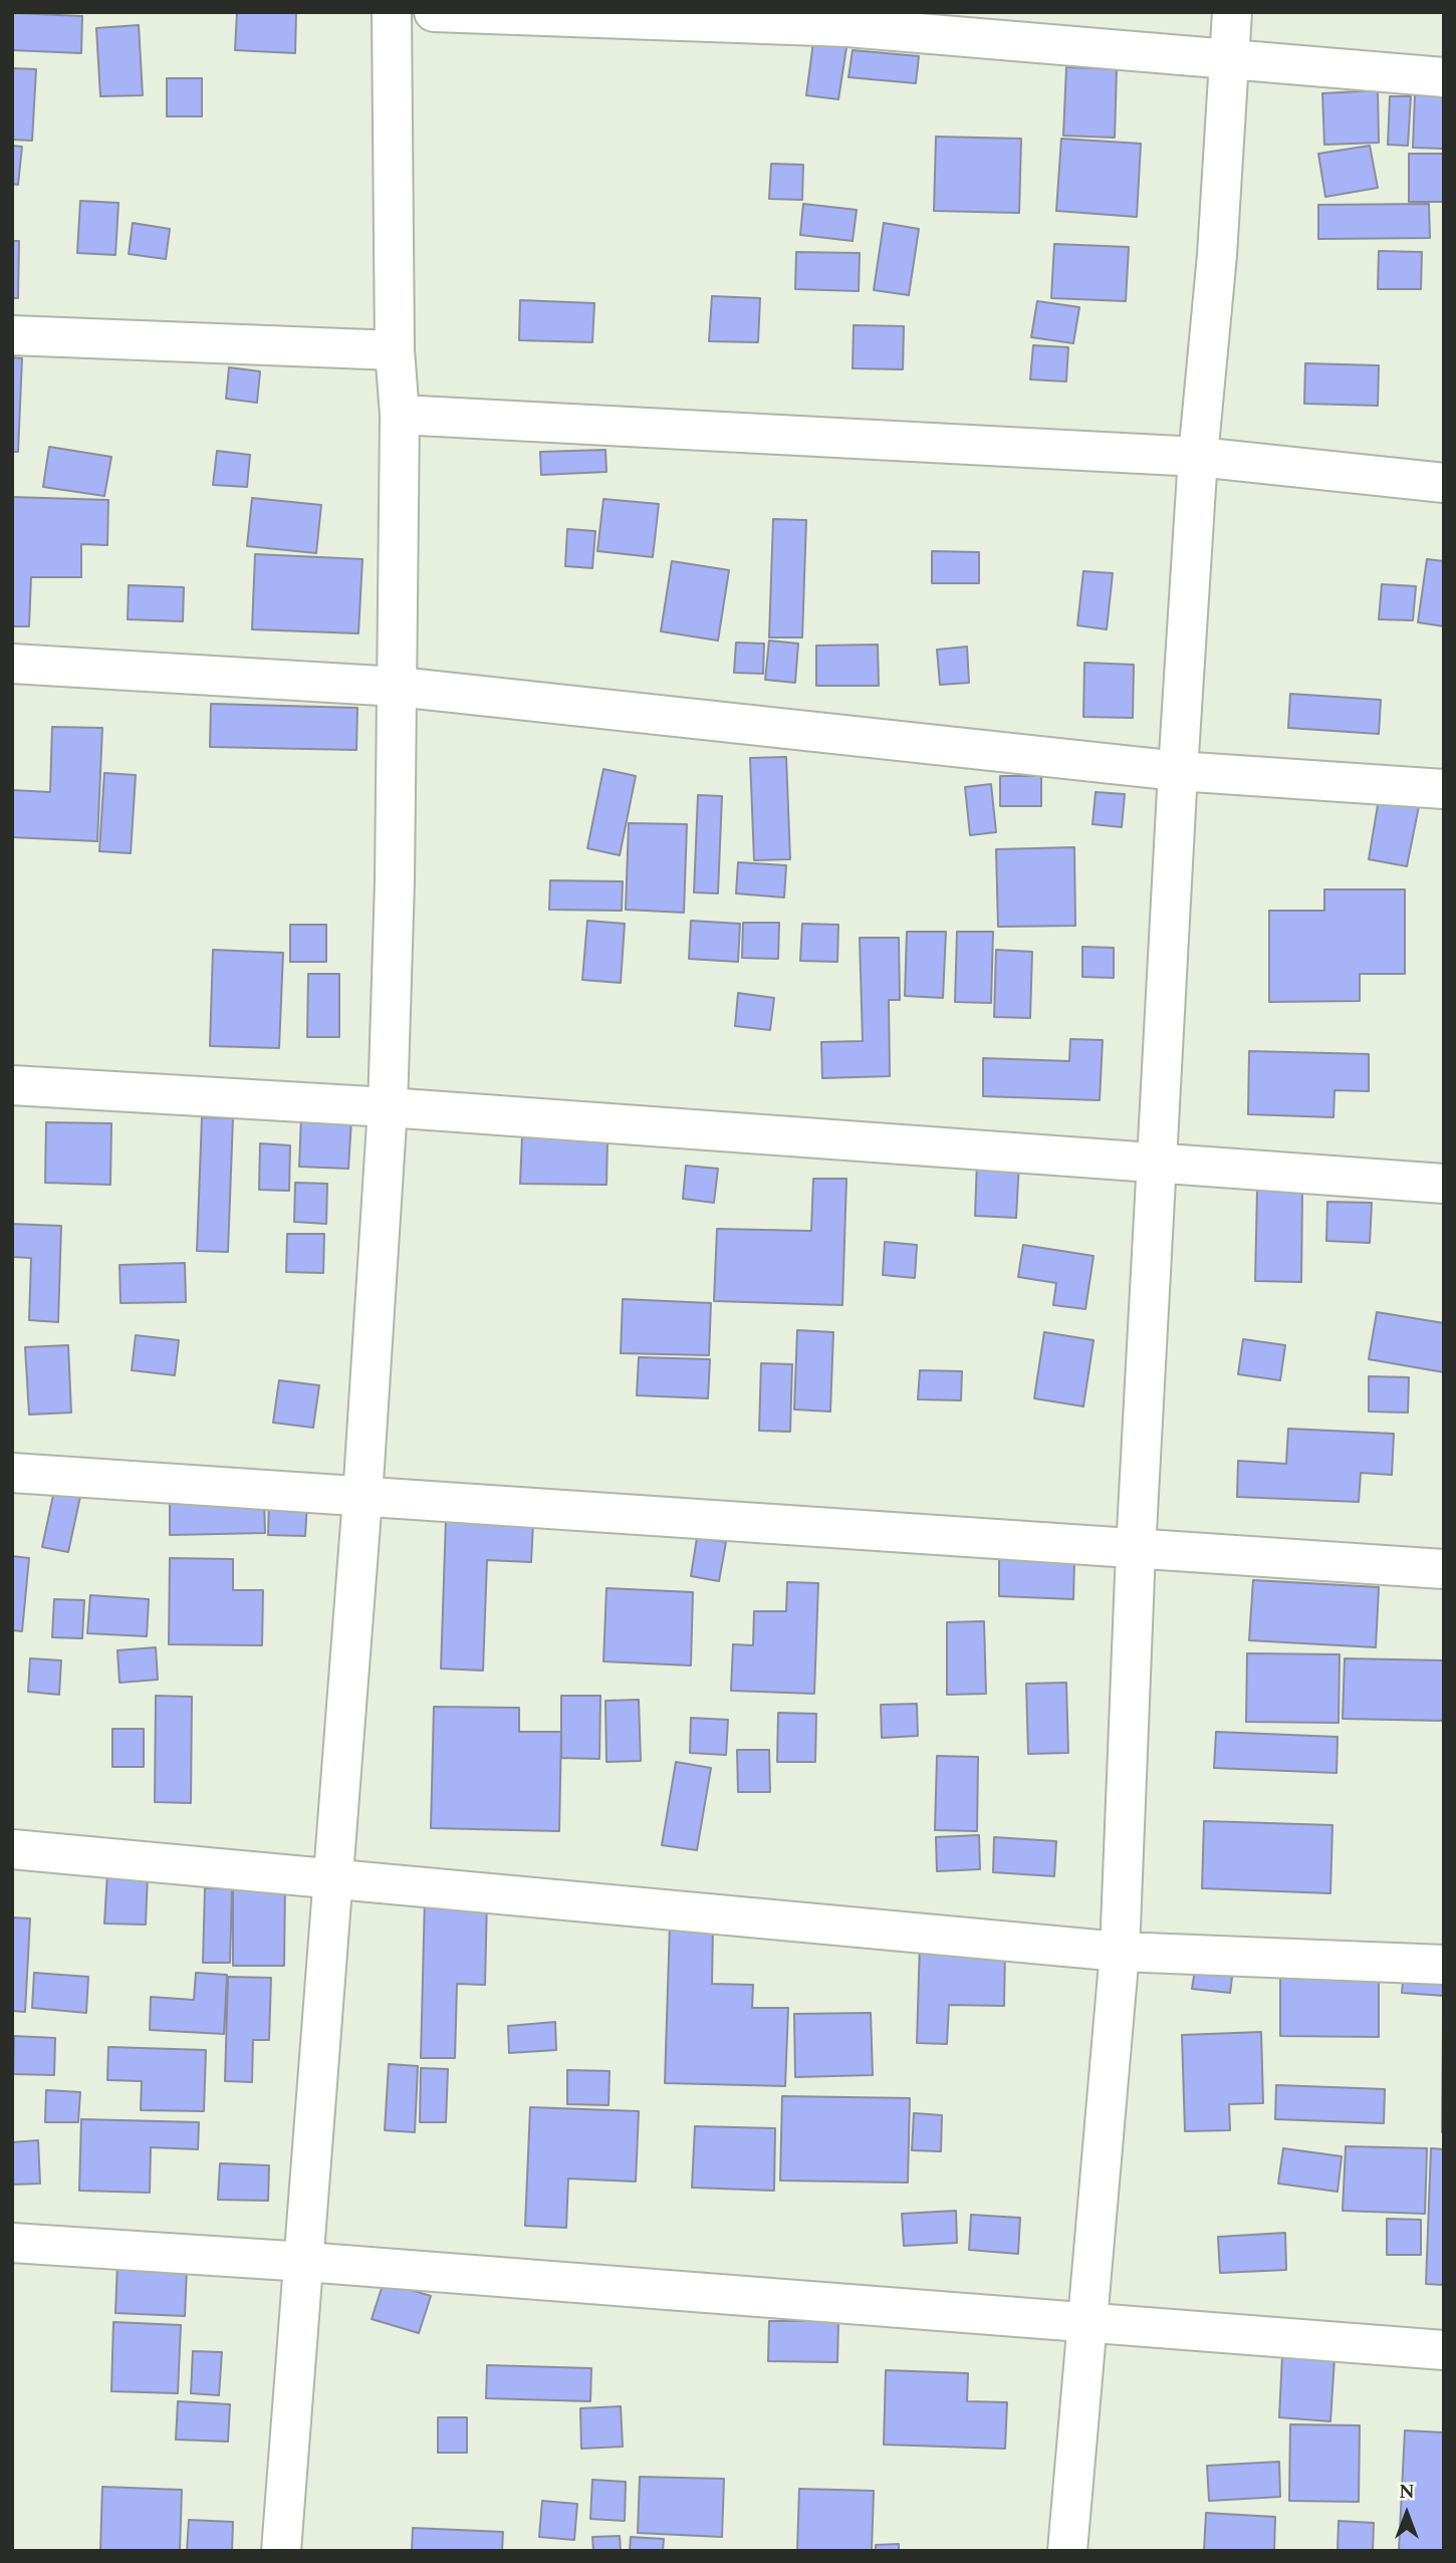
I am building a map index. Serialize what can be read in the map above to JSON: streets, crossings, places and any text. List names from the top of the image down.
{
  "north": "top"
}
